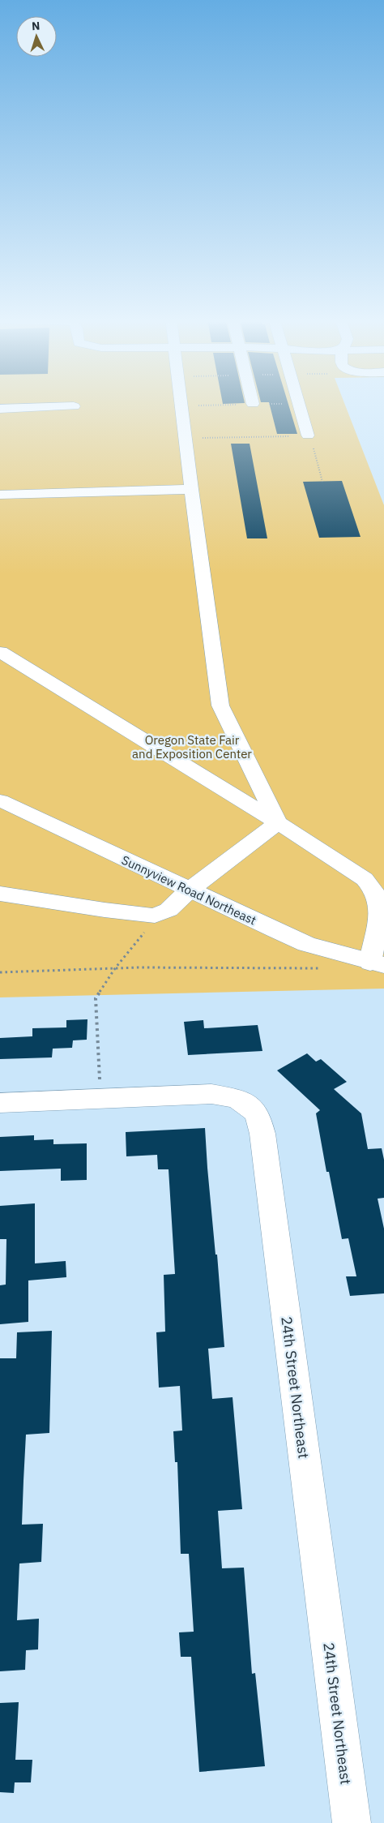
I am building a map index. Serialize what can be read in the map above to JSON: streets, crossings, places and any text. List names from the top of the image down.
{
  "streets": {
    "street": ["Sunnyview Road Northeast", "24th Street Northeast"]
  },
  "parks": ["Oregon State Fair and Exposition Center"],
  "north": "top"
}
